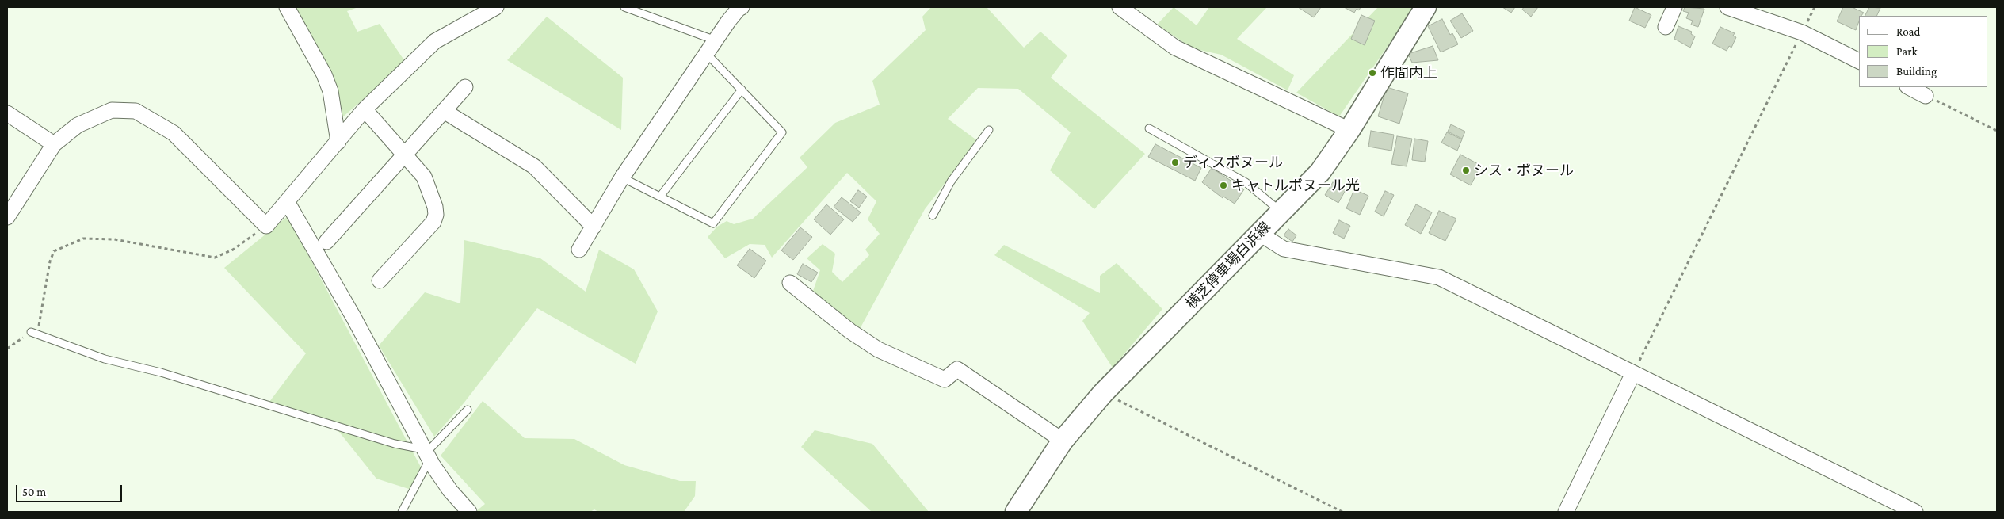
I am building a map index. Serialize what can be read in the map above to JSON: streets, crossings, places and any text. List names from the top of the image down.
{
  "streets": {
    "main road": ["横芝停車場白浜線"]
  },
  "places": [
    "作間内上",
    "ディスボヌール",
    "シス・ボヌール",
    "キャトルボヌール光"
  ],
  "legend": ["Road", "Park", "Building"],
  "scale_bar": "50 m"
}
